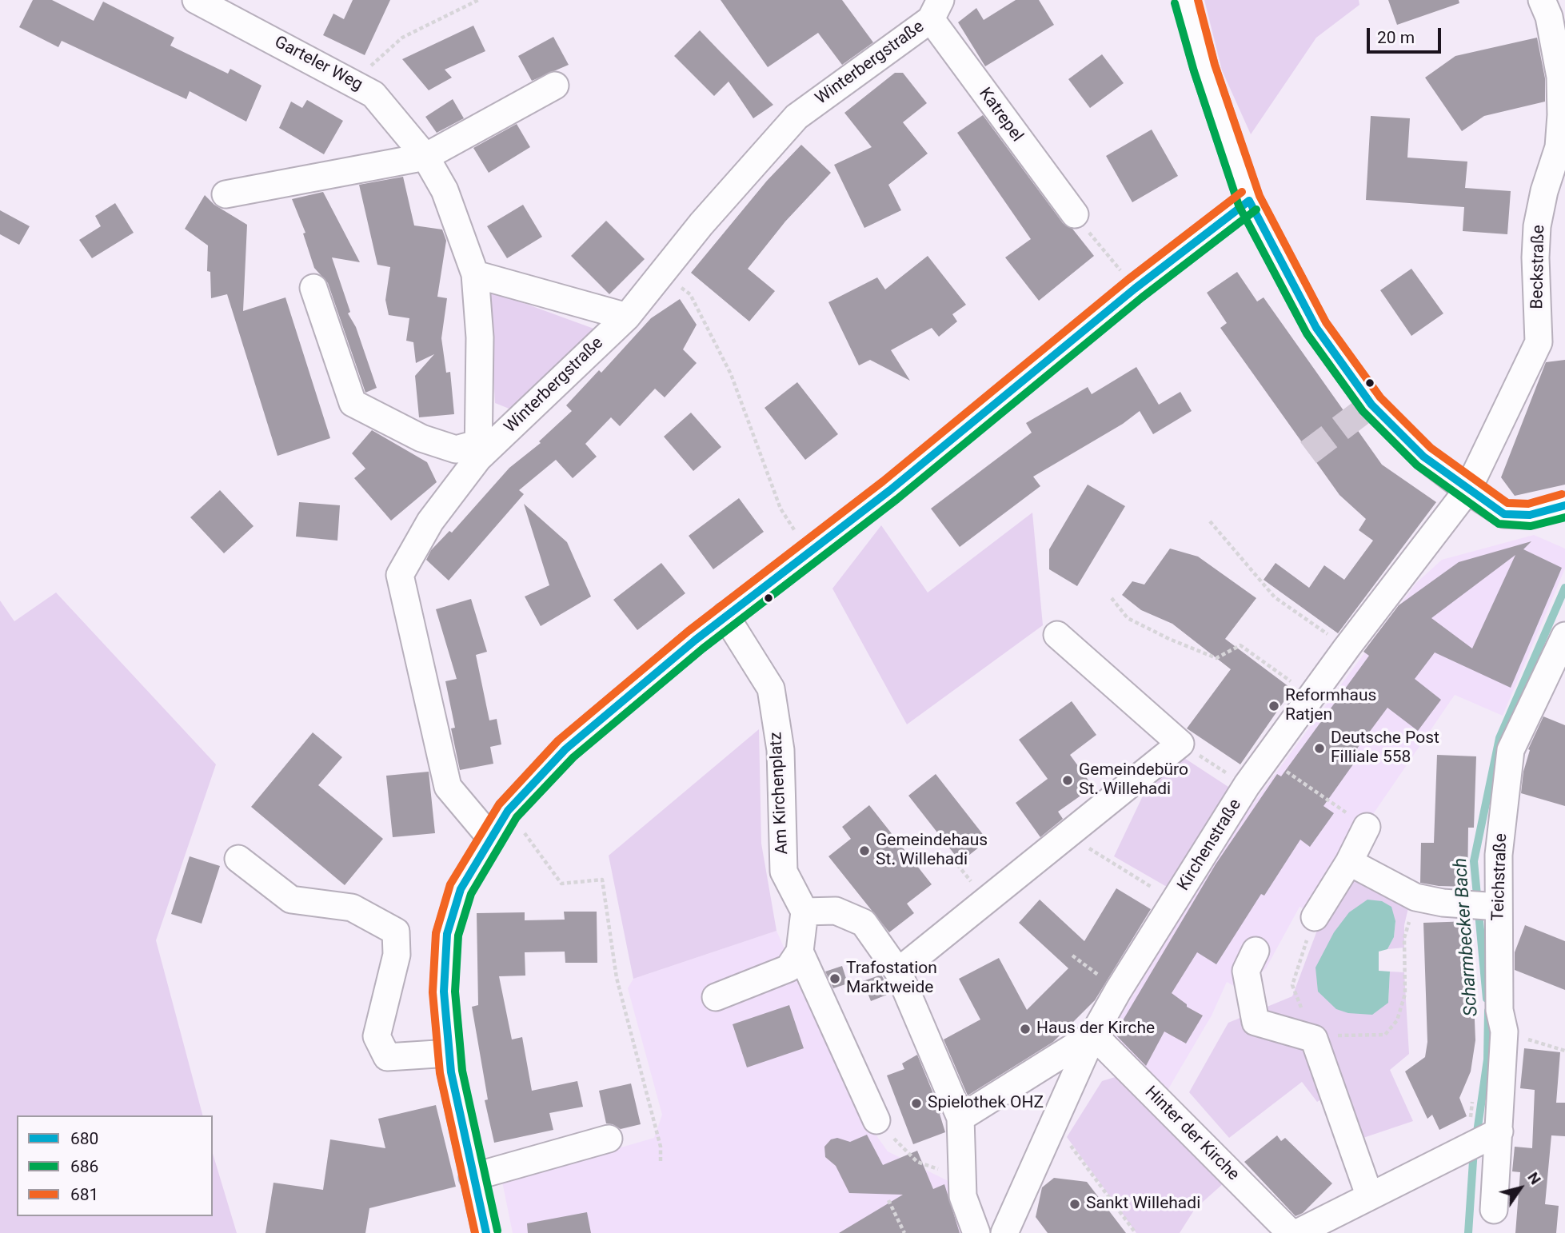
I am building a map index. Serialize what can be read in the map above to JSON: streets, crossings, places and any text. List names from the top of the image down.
{
  "streets": {
    "street": [
      "Winterbergstraße",
      "Garteler Weg",
      "Katrepel",
      "Beckstraße",
      "Am Kirchenplatz",
      "Kirchenstraße",
      "Teichstraße",
      "Hinter der Kirche"
    ]
  },
  "crossings": [
    ["Winterbergstraße", "Garteler Weg"],
    ["Winterbergstraße", "Katrepel"],
    ["Beckstraße", "Kirchenstraße"],
    ["Kirchenstraße", "Hinter der Kirche"]
  ],
  "water": ["Scharmbecker Bach"],
  "places": [
    "Reformhaus Ratjen",
    "Deutsche Post Filliale 558",
    "Gemeindebüro St. Willehadi",
    "Gemeindehaus St. Willehadi",
    "Trafostation Marktweide",
    "Haus der Kirche",
    "Spielothek OHZ",
    "Sankt Willehadi"
  ],
  "lines": ["transit line 681", "transit line 686", "transit line 680"],
  "legend": ["680", "686", "681"],
  "scale_bar": "20 m",
  "north": "top right"
}
